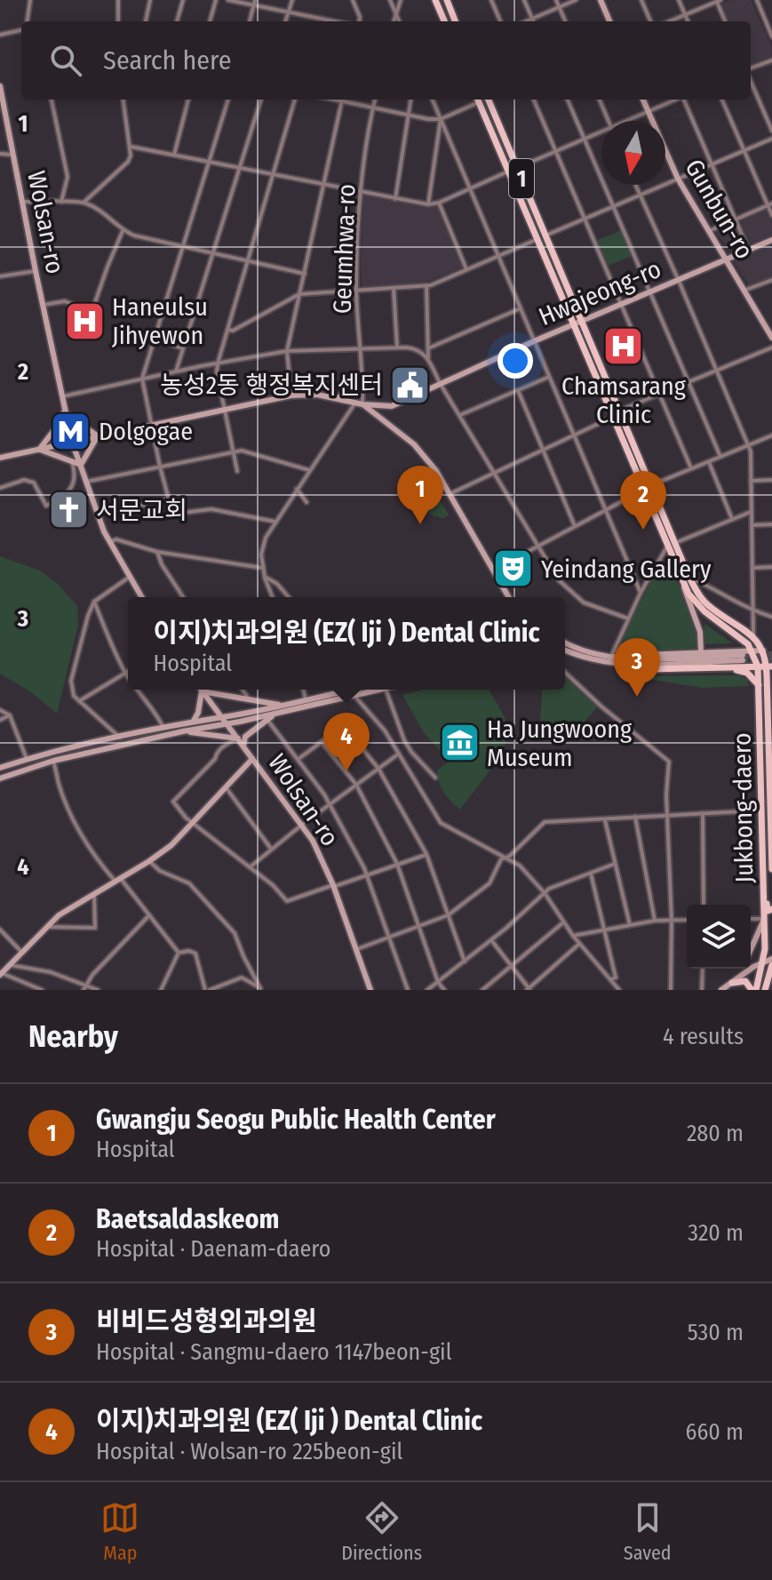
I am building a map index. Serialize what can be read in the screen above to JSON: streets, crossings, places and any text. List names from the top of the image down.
{
  "streets": {
    "main road": ["1", "Jukbong-daero"],
    "street": [
      "Gunbun-ro",
      "Wolsan-ro",
      "Geumhwa-ro",
      "Hwajeong-ro"
    ]
  },
  "crossings": [
    ["1", "Hwajeong-ro"],
    ["1", "Jukbong-daero"],
    ["Gunbun-ro", "Hwajeong-ro"],
    ["Geumhwa-ro", "Hwajeong-ro"]
  ],
  "places": {
    "hospital": ["Haneulsu Jihyewon", "Chamsarang Clinic"],
    "public building": ["농성2동 행정복지센터"],
    "metro station": ["Dolgogae"],
    "church": ["서문교회"],
    "theatre": ["Yeindang Gallery"],
    "museum": ["Ha Jungwoong Museum"]
  },
  "north": "bottom",
  "page": {
    "search": "Search here",
    "pins": [
      "1",
      "2",
      "3",
      "4"
    ],
    "popup": ["이지)치과의원 (EZ( Iji ) Dental Clinic", "Hospital"],
    "heading": ["Nearby", "4 results"],
    "list": [
      {
        "mark": "1",
        "name": "Gwangju Seogu Public Health Center",
        "note": "Hospital",
        "value": "280 m"
      },
      {
        "mark": "2",
        "name": "Baetsaldaskeom",
        "note": "Hospital · Daenam-daero",
        "value": "320 m"
      },
      {
        "mark": "3",
        "name": "비비드성형외과의원",
        "note": "Hospital · Sangmu-daero 1147beon-gil",
        "value": "530 m"
      },
      {
        "mark": "4",
        "name": "이지)치과의원 (EZ( Iji ) Dental Clinic",
        "note": "Hospital · Wolsan-ro 225beon-gil",
        "value": "660 m"
      }
    ],
    "nav": ["Map", "Directions", "Saved"]
  },
  "grid": {
    "rows": [
      "1",
      "2",
      "3",
      "4"
    ]
  }
}
